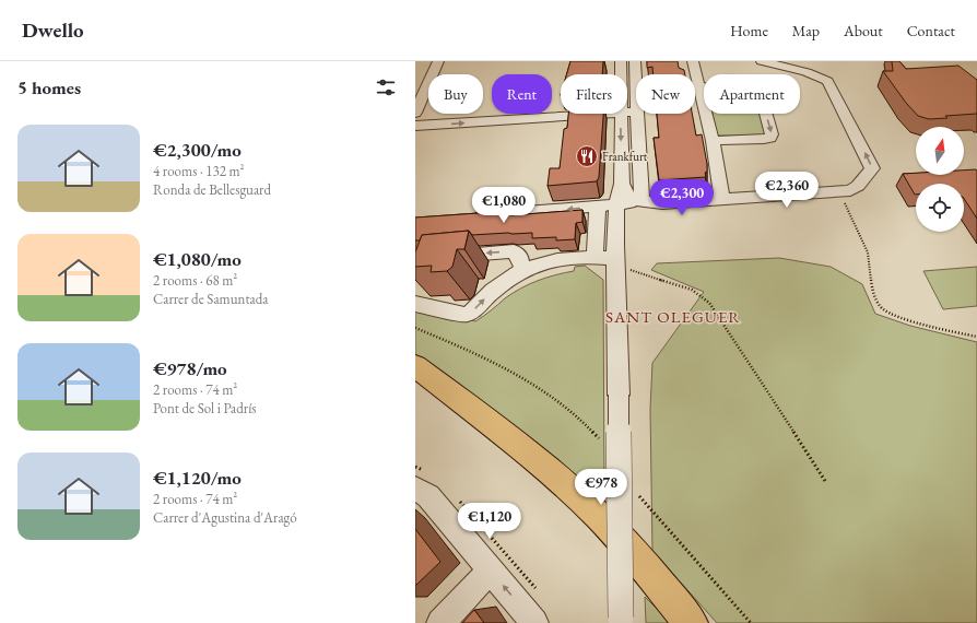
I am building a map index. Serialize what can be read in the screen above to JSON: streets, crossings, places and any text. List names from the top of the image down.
{
  "districts": ["SANT OLEGUER"],
  "places": {
    "restaurant": ["Frankfurt"]
  },
  "north": "top",
  "page": {
    "header": "Dwello",
    "nav": [
      "Home",
      "Map",
      "About",
      "Contact"
    ],
    "heading": "5 homes",
    "chip": [
      "Buy",
      "Rent",
      "Filters",
      "New",
      "Apartment"
    ],
    "list": [
      {
        "name": "€2,300/mo",
        "note": "4 rooms · 132 m² · Ronda de Bellesguard"
      },
      {
        "name": "€1,080/mo",
        "note": "2 rooms · 68 m² · Carrer de Samuntada"
      },
      {
        "name": "€978/mo",
        "note": "2 rooms · 74 m² · Pont de Sol i Padrís"
      },
      {
        "name": "€1,120/mo",
        "note": "2 rooms · 74 m² · Carrer d'Agustina d'Aragó"
      }
    ],
    "price": [
      "€2,360",
      "€2,300",
      "€1,080",
      "€978",
      "€1,120"
    ]
  }
}
